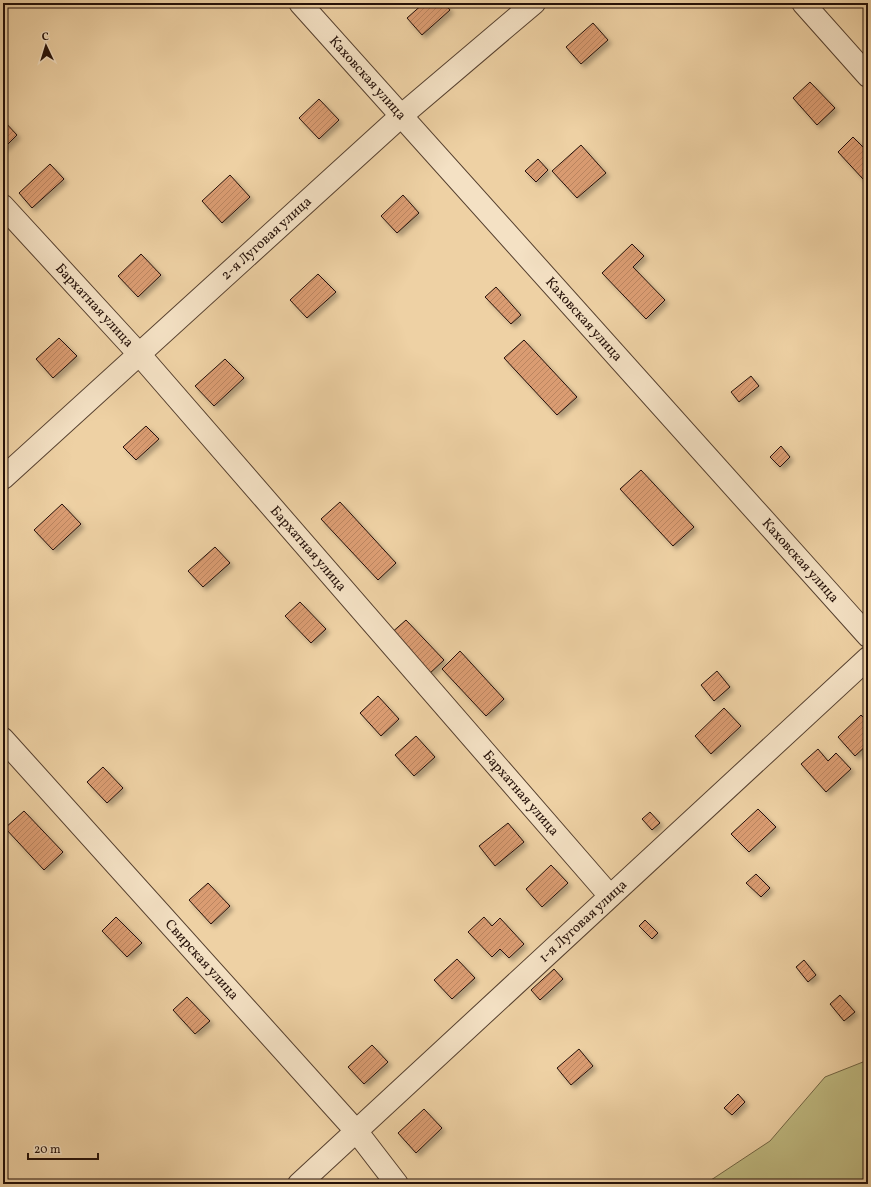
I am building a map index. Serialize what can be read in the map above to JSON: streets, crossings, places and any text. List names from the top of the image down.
{
  "streets": {
    "street": [
      "Каховская улица",
      "2-я Луговая улица",
      "Бархатная улица",
      "1-я Луговая улица",
      "Свирская улица"
    ]
  },
  "crossings": [
    ["Каховская улица", "2-я Луговая улица"],
    ["2-я Луговая улица", "Бархатная улица"],
    ["Бархатная улица", "1-я Луговая улица"],
    ["1-я Луговая улица", "Свирская улица"]
  ],
  "scale_bar": "20 m",
  "north": "top"
}
